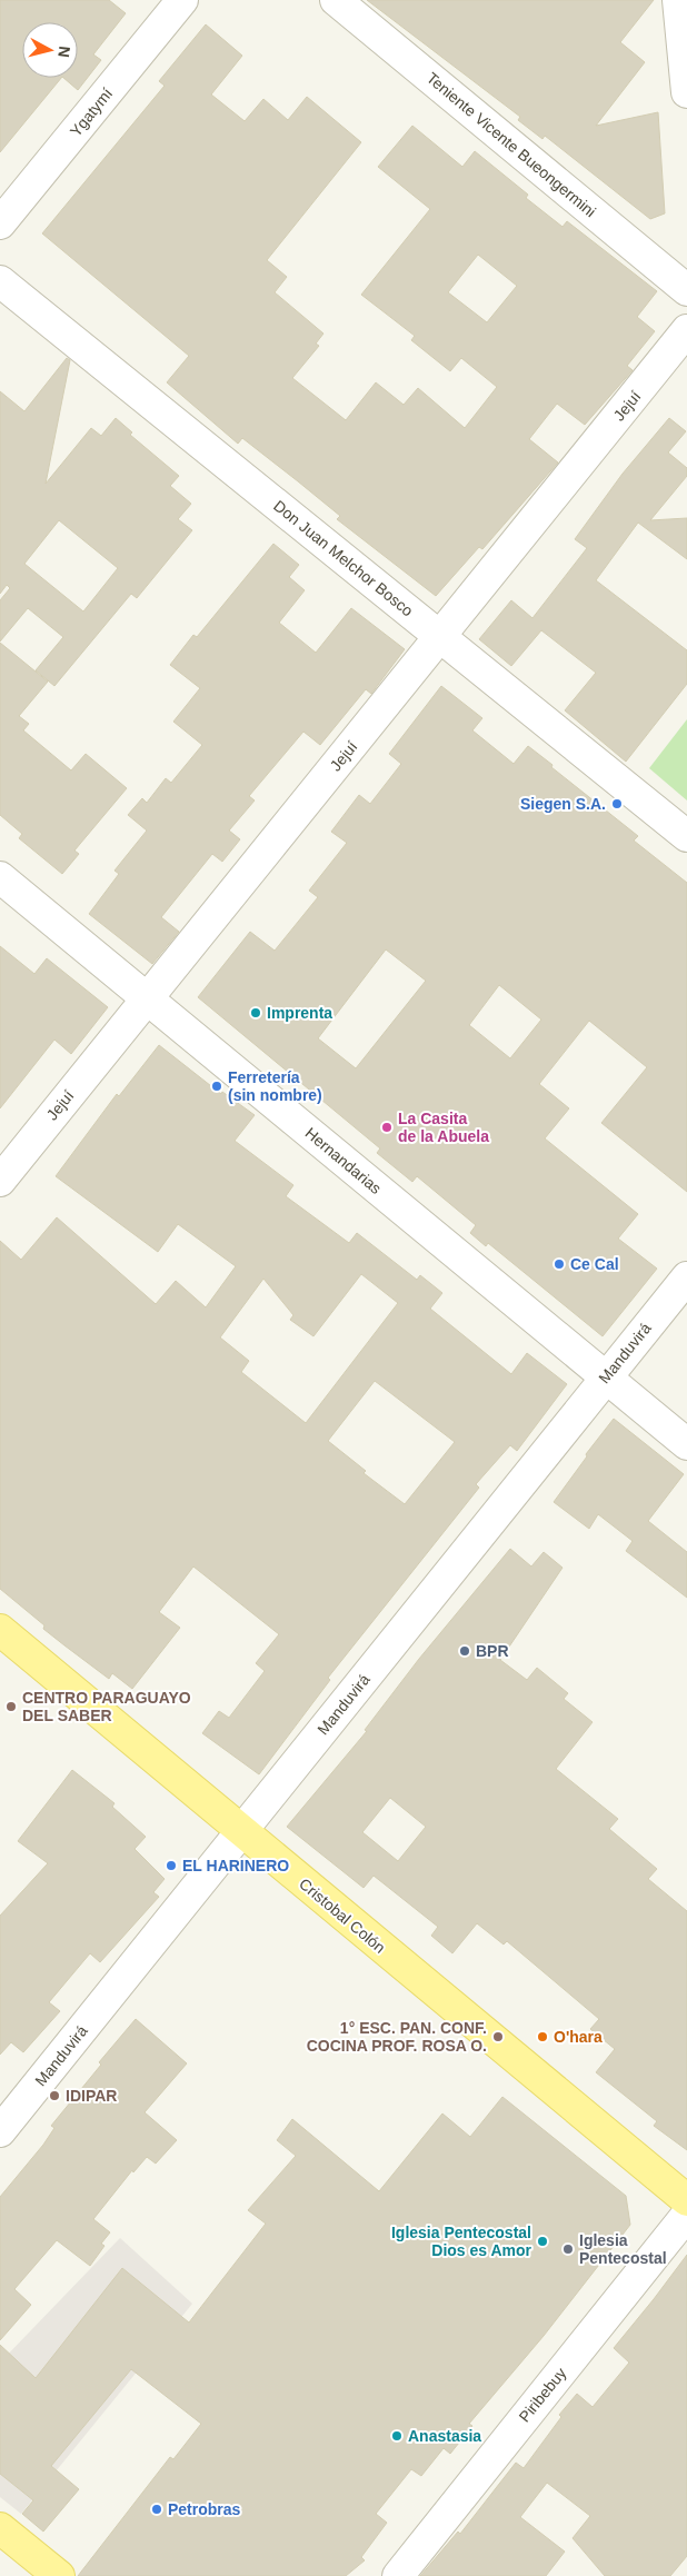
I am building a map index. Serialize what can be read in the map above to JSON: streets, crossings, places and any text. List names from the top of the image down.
{
  "streets": {
    "main road": ["Cristobal Colón"],
    "street": [
      "Ygatymí",
      "Teniente Vicente Bueongermini",
      "Jejuí",
      "Don Juan Melchor Bosco",
      "Hernandarias",
      "Manduvirá",
      "Piribebuy"
    ]
  },
  "crossings": [
    ["Jejuí", "Don Juan Melchor Bosco"],
    ["Jejuí", "Hernandarias"],
    ["Hernandarias", "Manduvirá"],
    ["Manduvirá", "Cristobal Colón"]
  ],
  "places": [
    "Siegen S.A.",
    "Imprenta",
    "Ferretería (sin nombre)",
    "La Casita de la Abuela",
    "Ce Cal",
    "BPR",
    "CENTRO PARAGUAYO DEL SABER",
    "EL HARINERO",
    "1° ESC. PAN. CONF. COCINA PROF. ROSA O.",
    "O'hara",
    "IDIPAR",
    "Iglesia Pentecostal Dios es Amor",
    "Iglesia Pentecostal",
    "Anastasia",
    "Petrobras"
  ],
  "north": "right"
}
